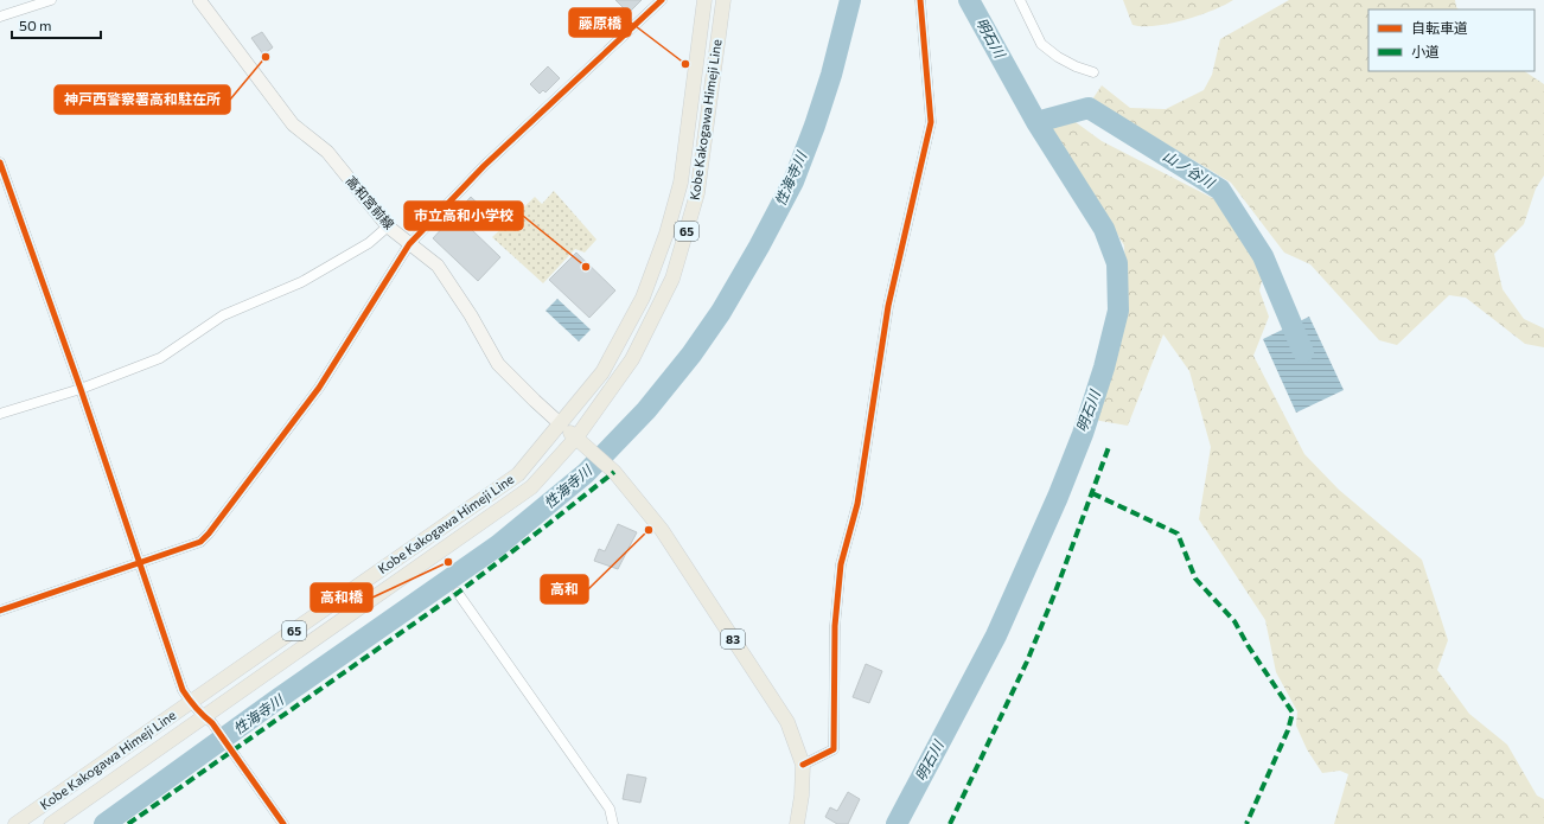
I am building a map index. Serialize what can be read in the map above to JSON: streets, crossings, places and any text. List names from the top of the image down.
{
  "streets": {
    "main road": ["Kobe Kakogawa Himeji Line", "65", "83"],
    "street": ["高和宮前線"]
  },
  "crossings": [
    ["Kobe Kakogawa Himeji Line", "高和宮前線"],
    ["Kobe Kakogawa Himeji Line", "83"],
    ["高和宮前線", "83"]
  ],
  "water": ["明石川", "山ノ谷川", "性海寺川"],
  "places": [
    "神戸西警察署高和駐在所",
    "藤原橋",
    "市立高和小学校",
    "高和",
    "高和橋"
  ],
  "legend": ["自転車道", "小道"],
  "scale_bar": "50 m"
}
